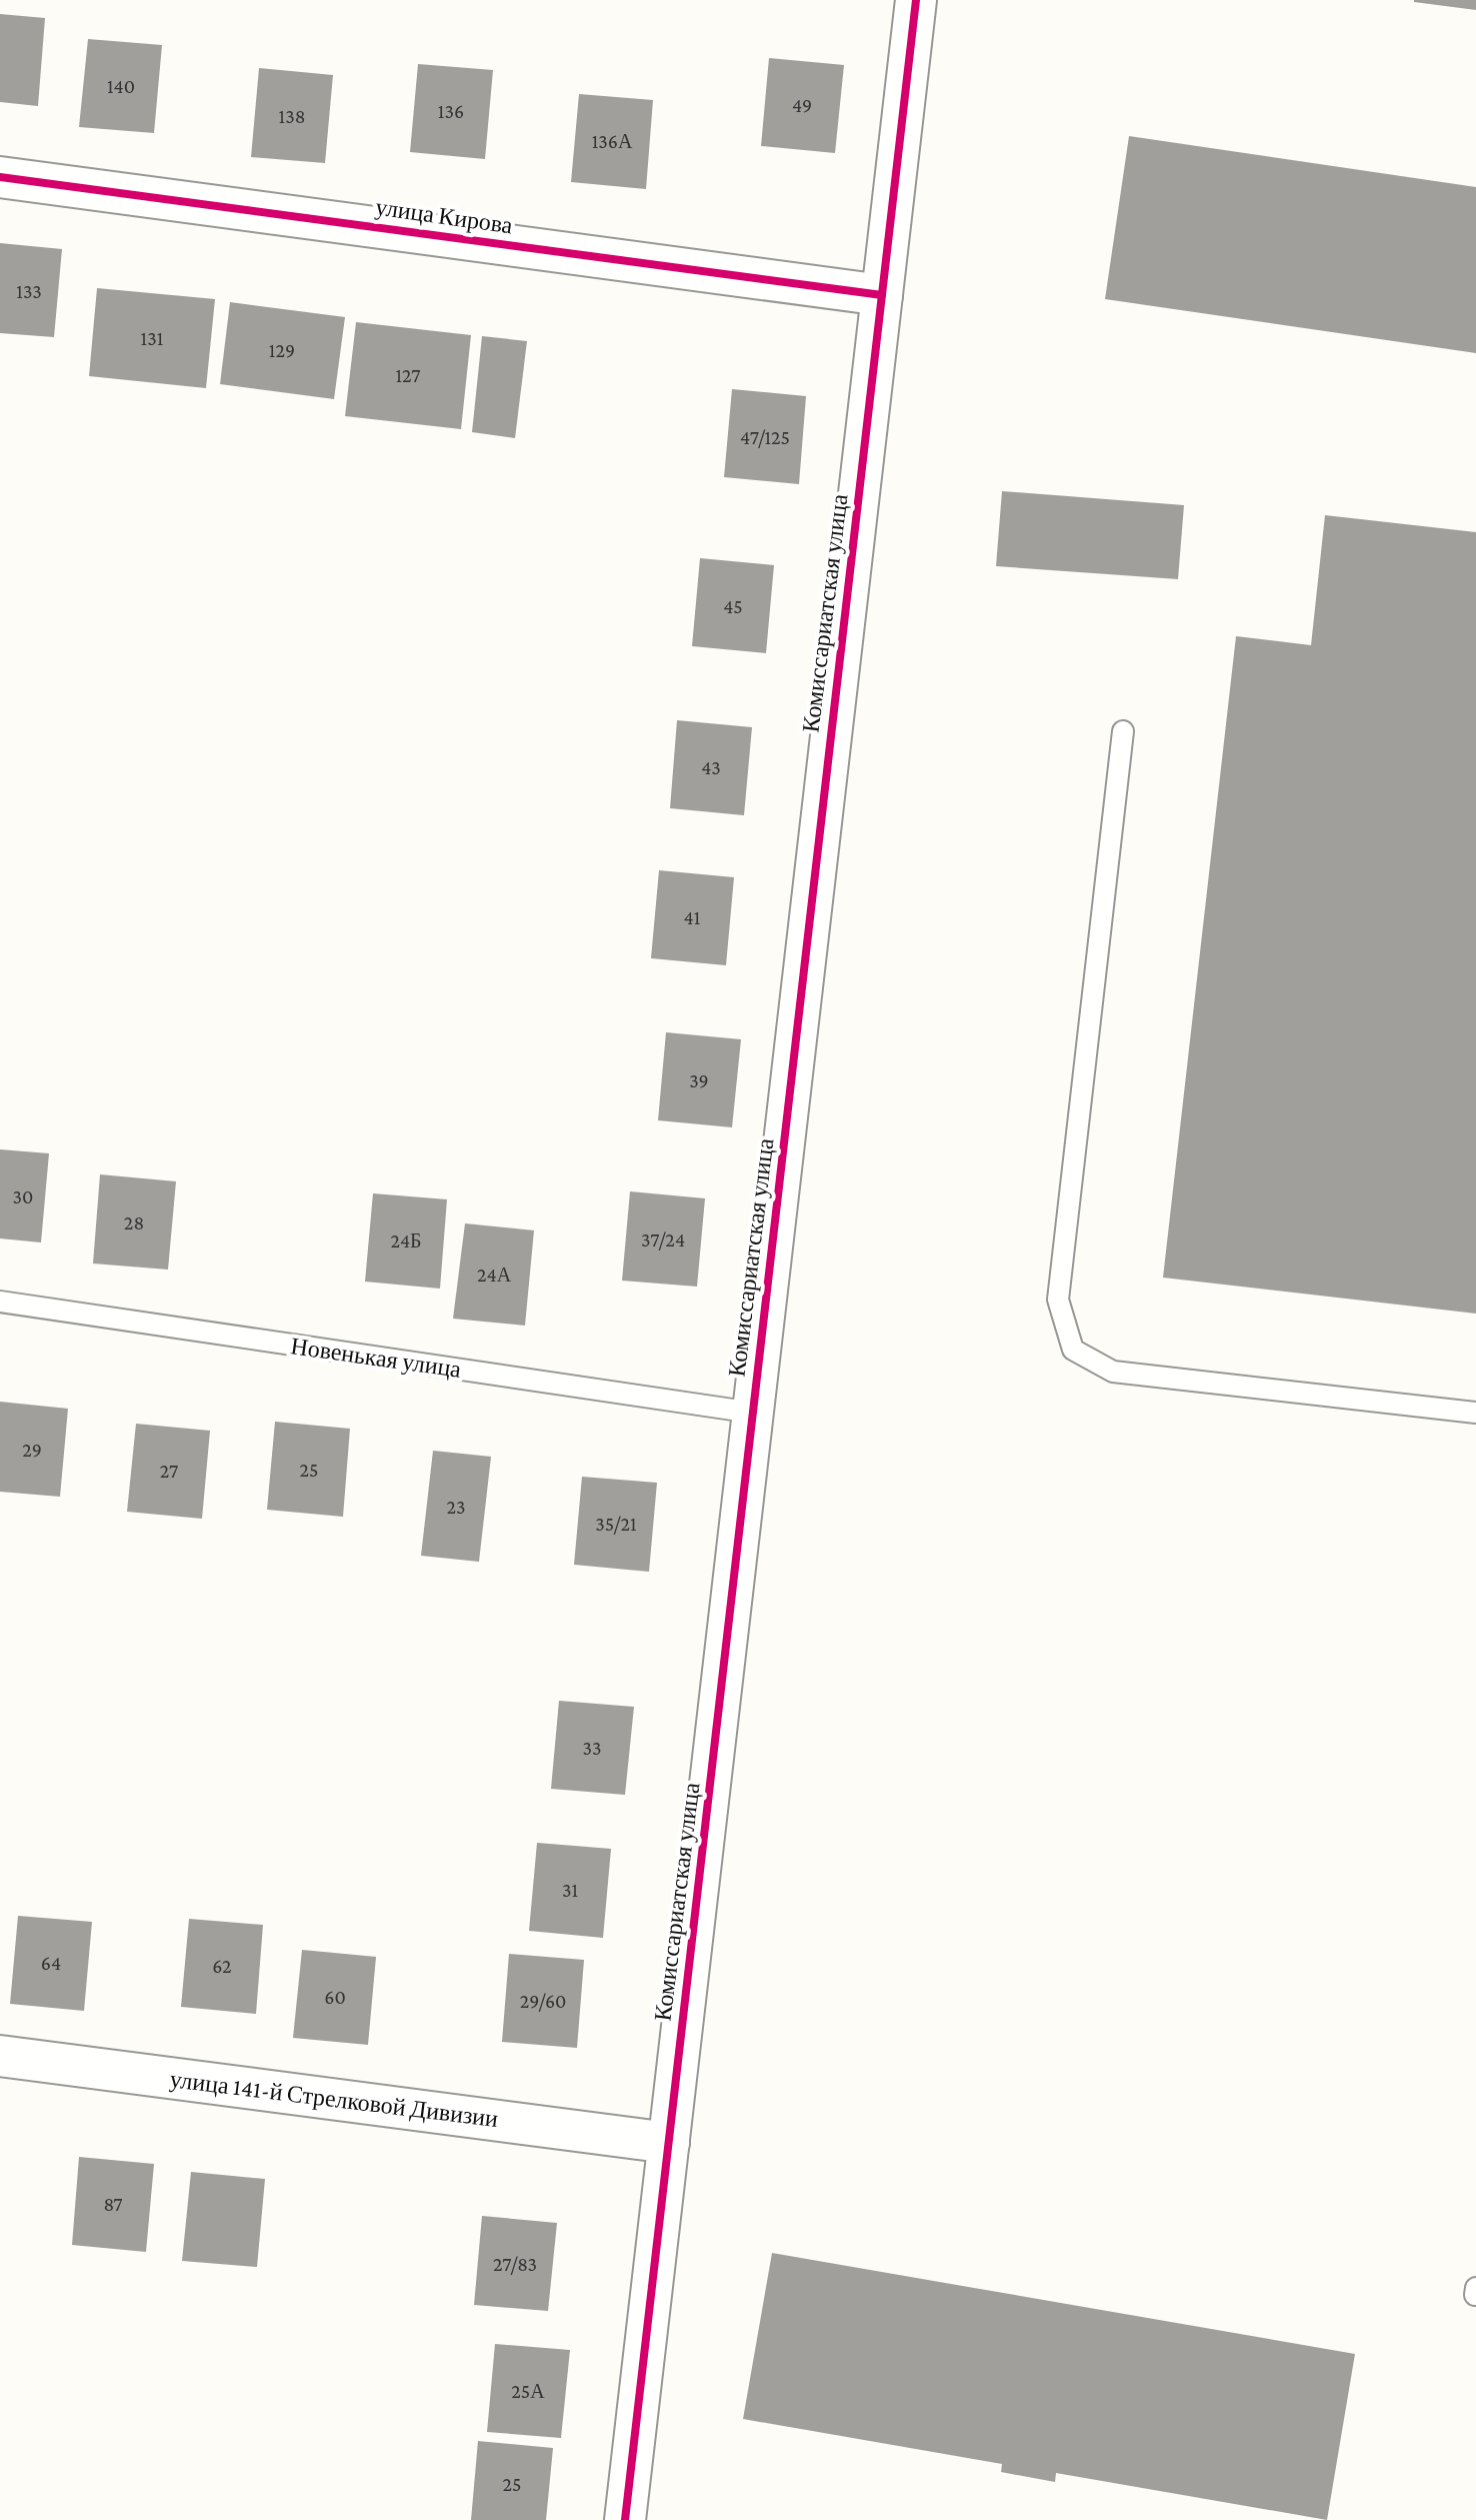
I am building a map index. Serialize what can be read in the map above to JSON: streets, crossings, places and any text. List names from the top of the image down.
{
  "streets": {
    "street": ["улица Кирова", "Комиссариатская улица", "улица 141-й Стрелковой Дивизии"],
    "lane": ["Новенькая улица"]
  },
  "crossings": [
    ["улица Кирова", "Комиссариатская улица"],
    ["Комиссариатская улица", "Новенькая улица"],
    ["Комиссариатская улица", "улица 141-й Стрелковой Дивизии"]
  ],
  "house_numbers": [
    "140",
    "49",
    "136",
    "138",
    "136А",
    "133",
    "131",
    "129",
    "127",
    "47/125",
    "45",
    "43",
    "41",
    "39",
    "30",
    "28",
    "37/24",
    "24Б",
    "24А",
    "29",
    "25",
    "27",
    "23",
    "35/21",
    "33",
    "31",
    "64",
    "62",
    "60",
    "29/60",
    "87",
    "27/83",
    "25А",
    "25"
  ]
}
